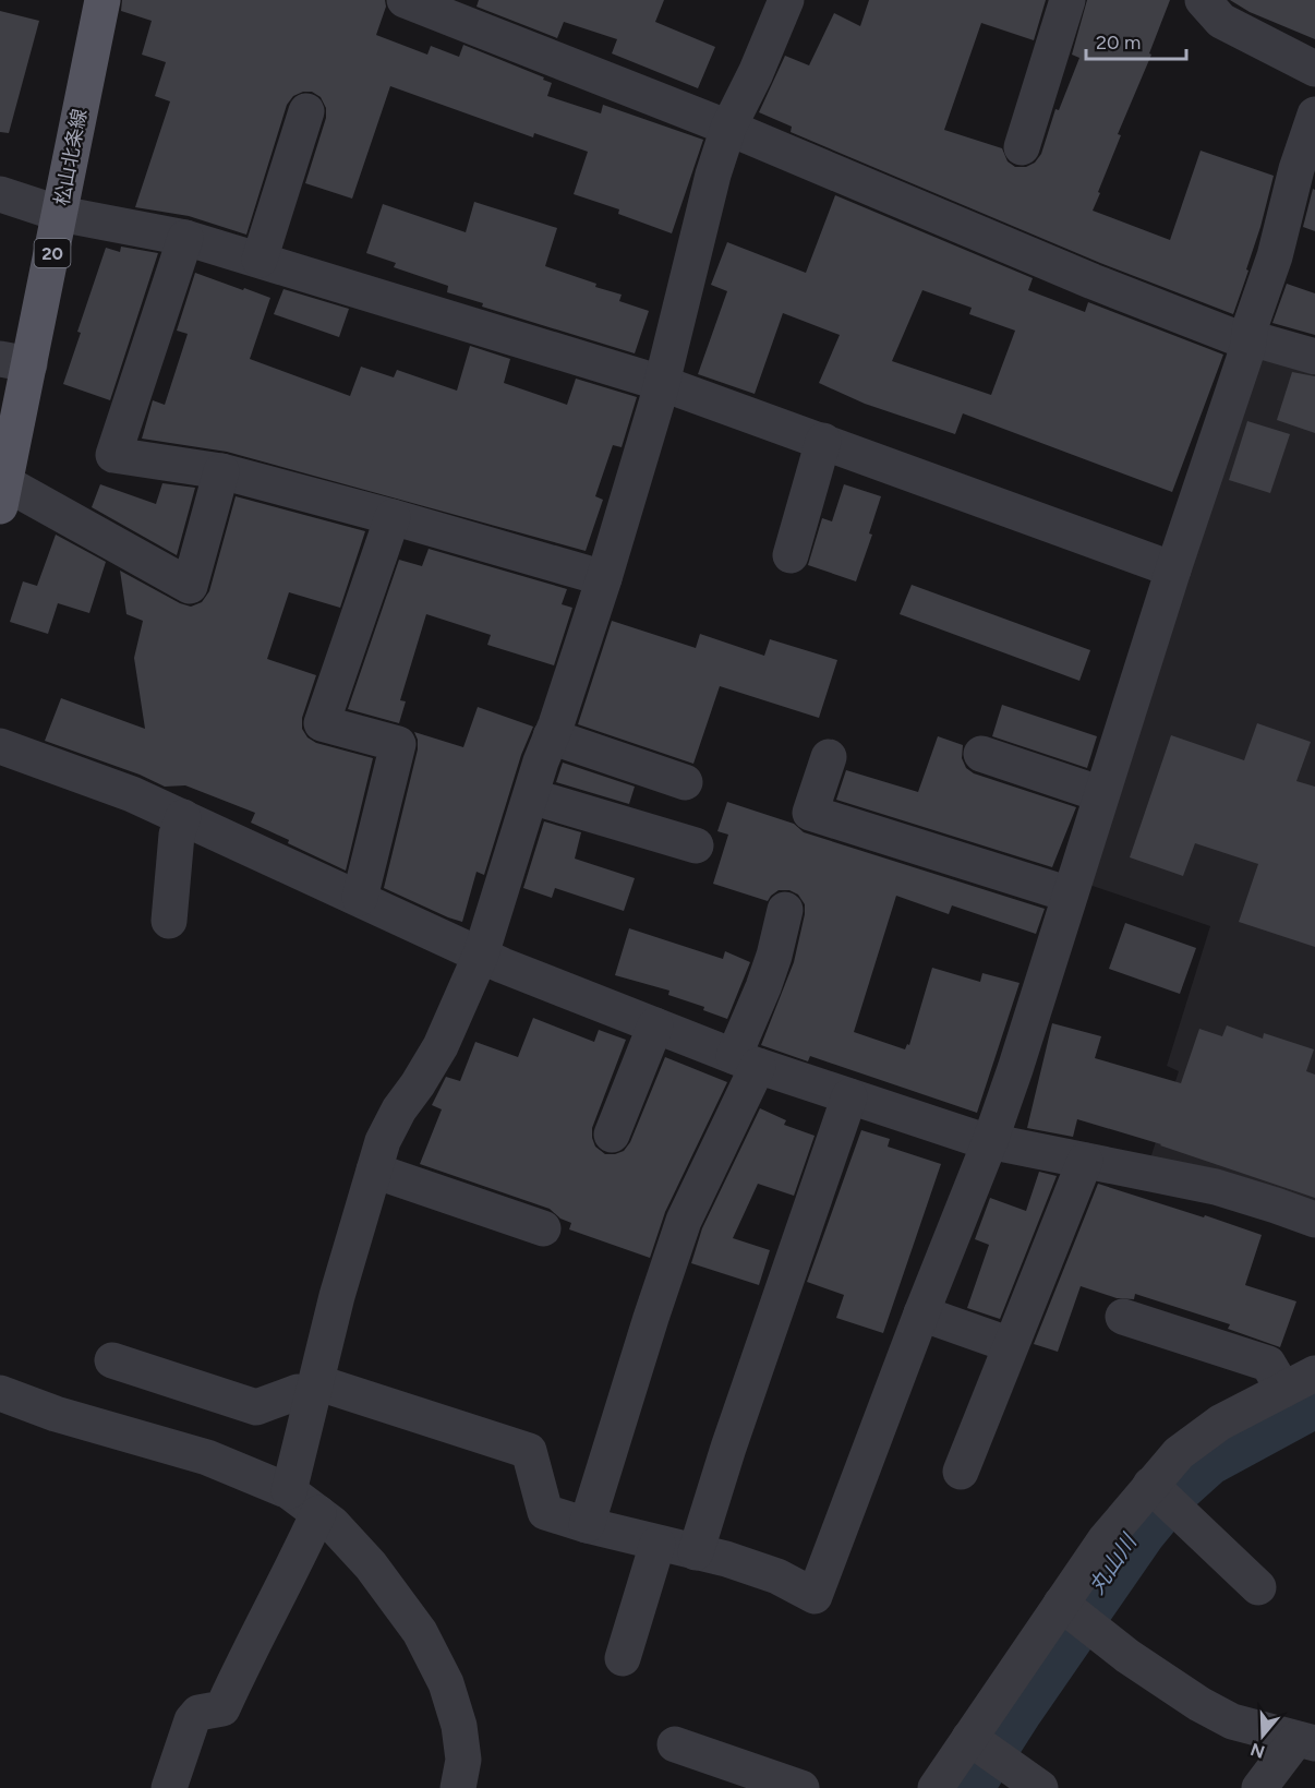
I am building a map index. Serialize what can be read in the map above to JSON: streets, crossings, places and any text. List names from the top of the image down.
{
  "streets": {
    "main road": ["松山北条線", "20"]
  },
  "water": ["丸山川"],
  "scale_bar": "20 m",
  "north": "bottom"
}
